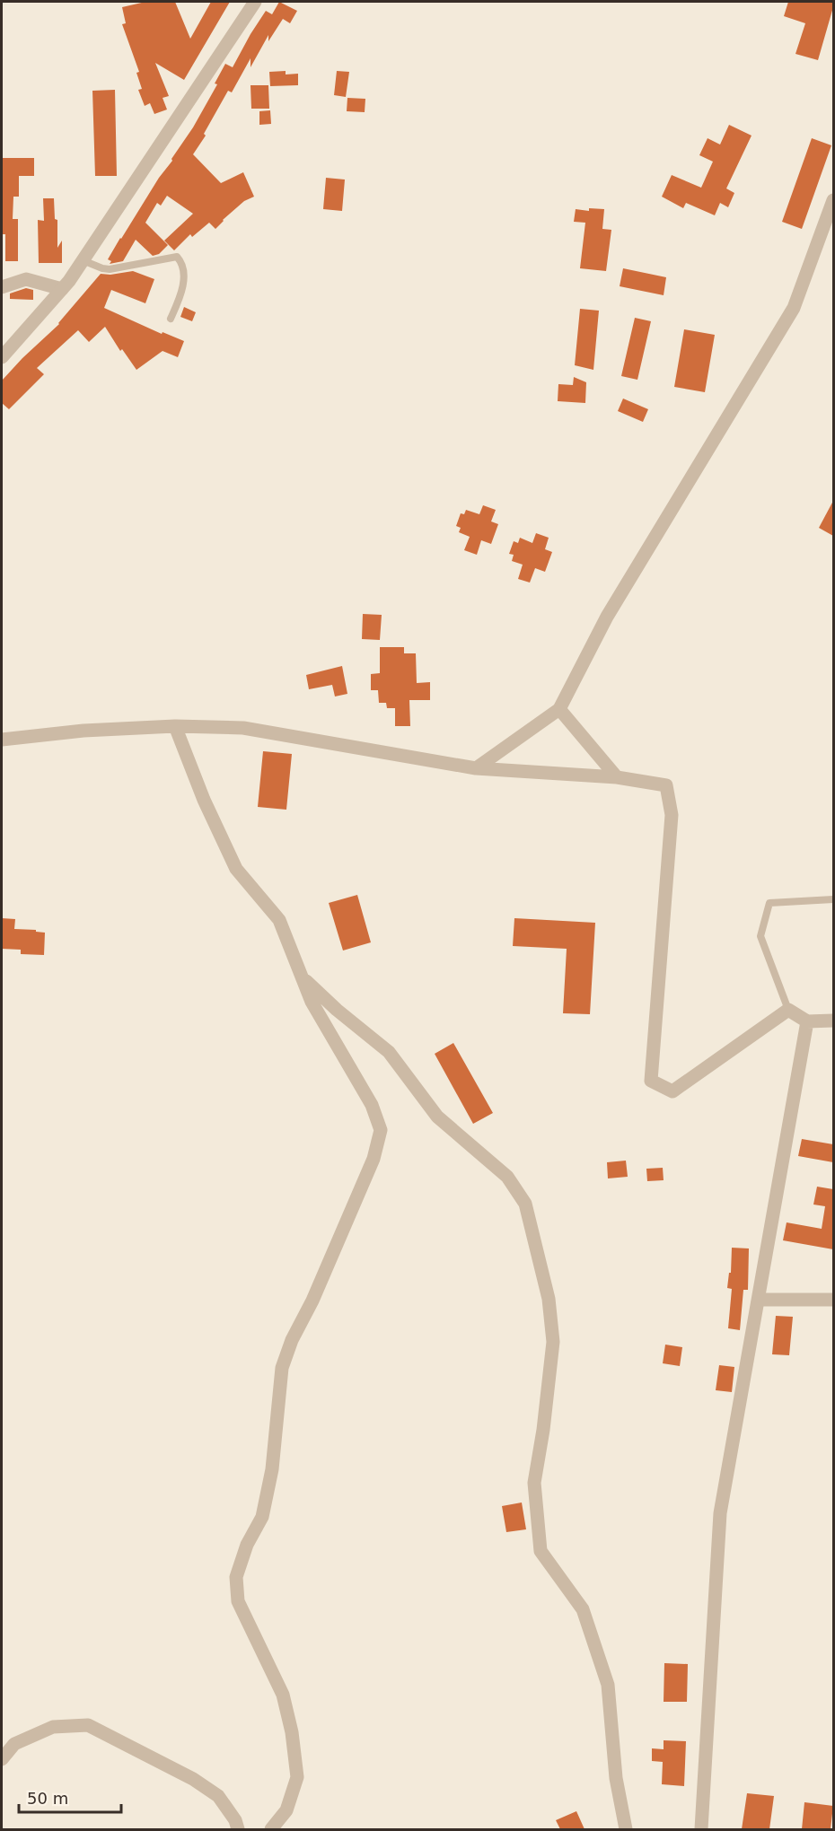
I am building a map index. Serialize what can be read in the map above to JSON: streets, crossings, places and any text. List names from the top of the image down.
{
  "scale_bar": "50 m"
}
